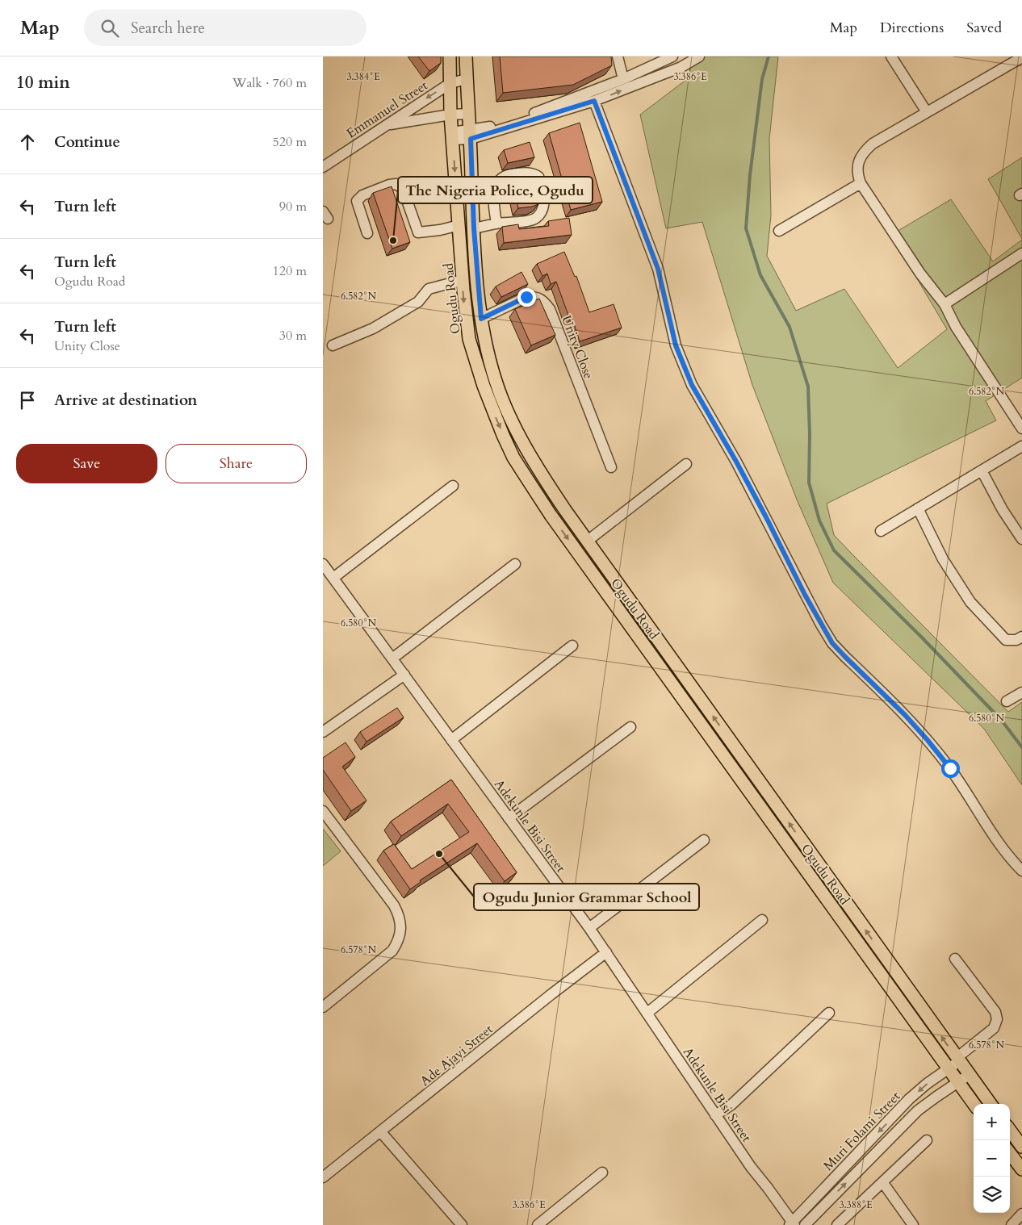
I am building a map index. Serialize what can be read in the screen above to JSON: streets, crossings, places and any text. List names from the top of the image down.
{
  "streets": {
    "main road": ["Ogudu Road"],
    "street": [
      "Emmanuel Street",
      "Unity Close",
      "Adekunle Bisi Street",
      "Ade Ajayi Street",
      "Muri Folami Street"
    ]
  },
  "crossings": [
    ["Emmanuel Street", "Ogudu Road"],
    ["Ogudu Road", "Unity Close"],
    ["Ogudu Road", "Muri Folami Street"],
    ["Adekunle Bisi Street", "Ade Ajayi Street"],
    ["Adekunle Bisi Street", "Muri Folami Street"]
  ],
  "places": ["The Nigeria Police, Ogudu", "Ogudu Junior Grammar School"],
  "page": {
    "header": "Map",
    "search": "Search here",
    "nav": ["Map", "Directions", "Saved"],
    "heading": ["10 min", "Walk · 760 m"],
    "list": [
      ["Continue", "520 m"],
      ["Turn left", "90 m"],
      ["Turn left", "Ogudu Road", "120 m"],
      ["Turn left", "Unity Close", "30 m"],
      "Arrive at destination"
    ],
    "buttons": ["Save", "Share"],
    "map_buttons": ["+", "−"]
  },
  "coordinates": [
    "3.384°E",
    "3.386°E",
    "6.582°N",
    "6.580°N",
    "6.578°N",
    "3.388°E"
  ]
}
